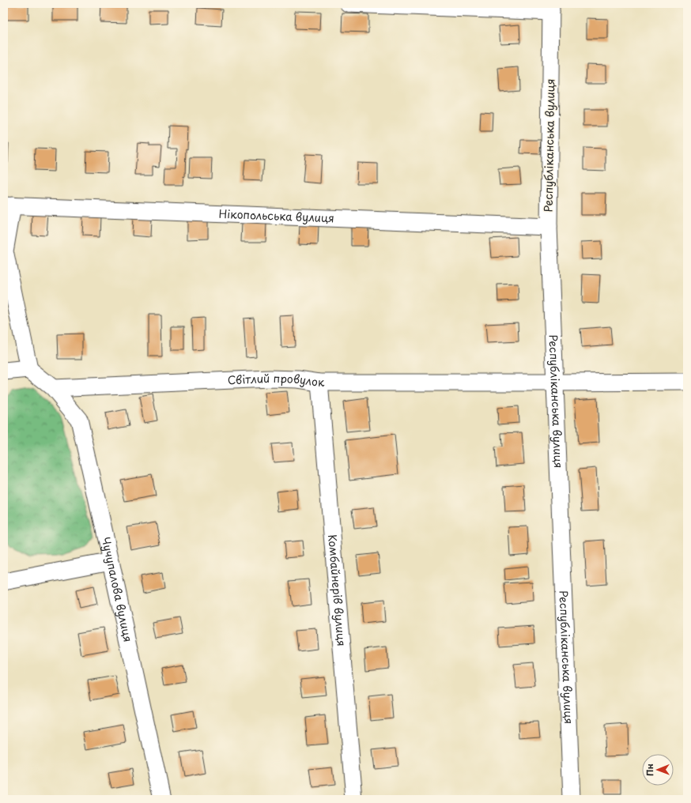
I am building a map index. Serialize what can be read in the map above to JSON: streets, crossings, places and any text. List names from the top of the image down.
{
  "streets": {
    "street": [
      "Республіканська вулиця",
      "Нікопольська вулиця",
      "Світлий провулок",
      "Чучупалова вулиця",
      "Комбайнерів вулиця"
    ]
  },
  "crossings": [
    ["Республіканська вулиця", "Нікопольська вулиця"],
    ["Республіканська вулиця", "Світлий провулок"],
    ["Світлий провулок", "Чучупалова вулиця"],
    ["Світлий провулок", "Комбайнерів вулиця"]
  ],
  "north": "left"
}
